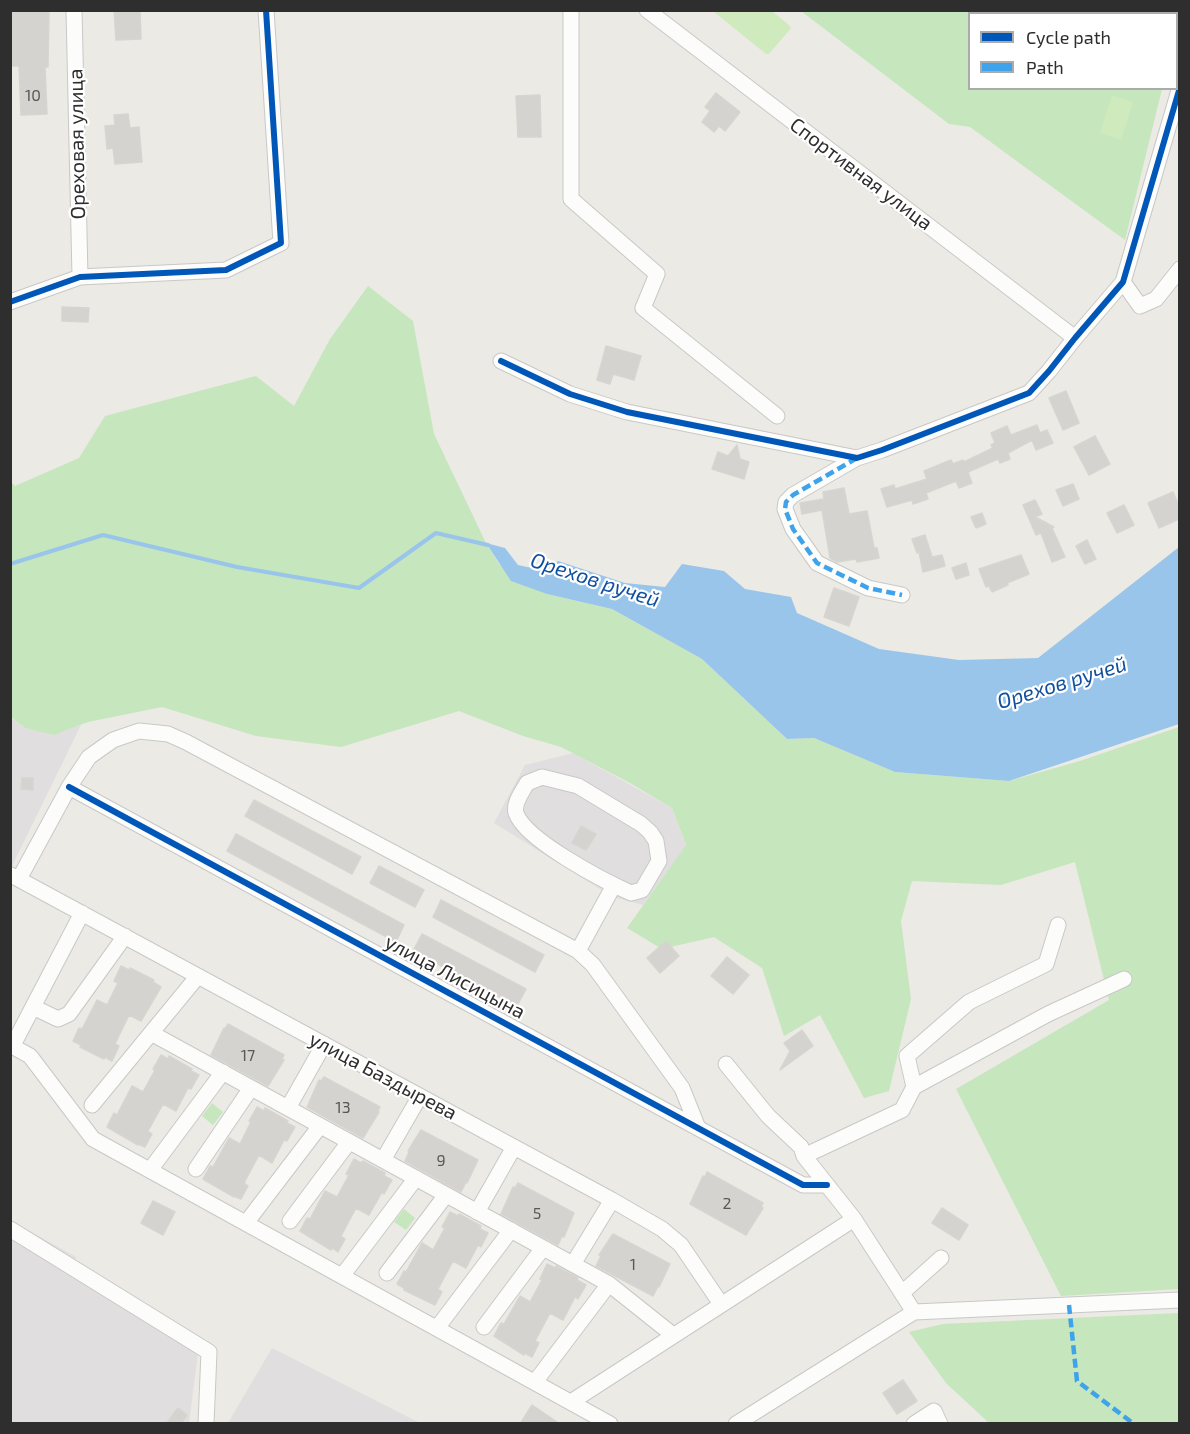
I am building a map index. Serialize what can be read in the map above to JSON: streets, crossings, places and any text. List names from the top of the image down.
{
  "streets": {
    "street": [
      "Ореховая улица",
      "Спортивная улица",
      "улица Лисицына",
      "улица Баздырева"
    ]
  },
  "water": ["Орехов ручей"],
  "house_numbers": [
    "10",
    "17",
    "13",
    "9",
    "2",
    "5",
    "1"
  ],
  "legend": ["Cycle path", "Path"]
}
